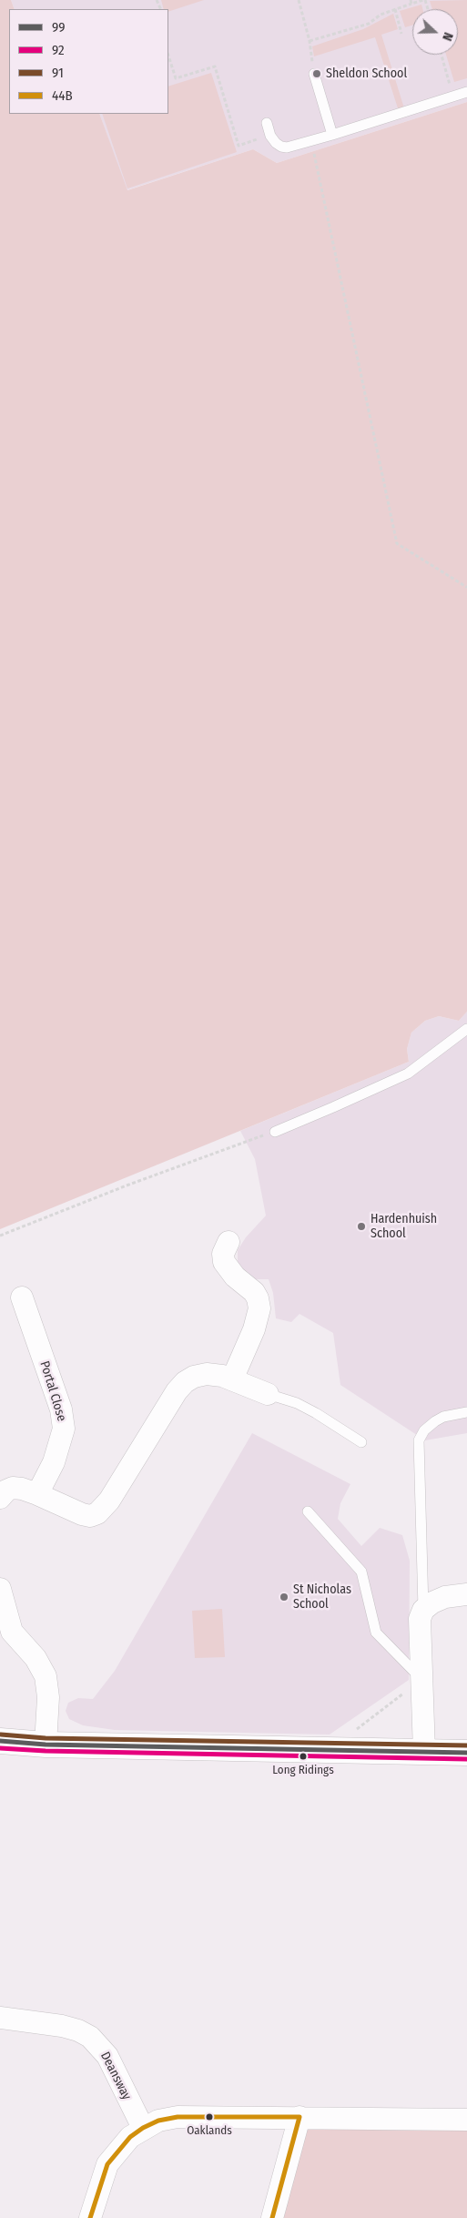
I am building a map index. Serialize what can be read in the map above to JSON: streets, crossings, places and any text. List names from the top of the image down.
{
  "streets": {
    "street": ["Portal Close", "Deansway"]
  },
  "places": [
    "Sheldon School",
    "Hardenhuish School",
    "St Nicholas School",
    "Long Ridings",
    "Oaklands"
  ],
  "lines": [
    "transit line 91",
    "transit line 99",
    "transit line 92",
    "transit line 44B"
  ],
  "legend": [
    "99",
    "92",
    "91",
    "44B"
  ],
  "north": "right"
}
